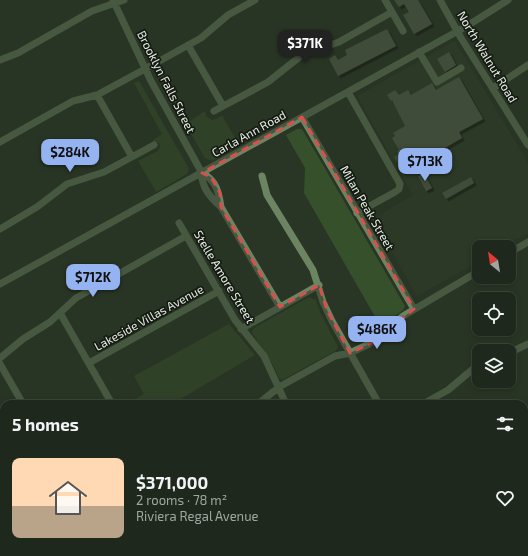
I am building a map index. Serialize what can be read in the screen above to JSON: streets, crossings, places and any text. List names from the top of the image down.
{
  "streets": {
    "street": [
      "North Walnut Road",
      "Brooklyn Falls Street",
      "Carla Ann Road",
      "Milan Peak Street",
      "Stelle Amore Street",
      "Lakeside Villas Avenue"
    ]
  },
  "crossings": [
    ["North Walnut Road", "Carla Ann Road"],
    ["Brooklyn Falls Street", "Carla Ann Road"],
    ["Carla Ann Road", "Milan Peak Street"],
    ["Stelle Amore Street", "Lakeside Villas Avenue"]
  ],
  "north": "top left",
  "page": {
    "price": [
      "$371K",
      "$284K",
      "$713K",
      "$712K",
      "$486K"
    ],
    "heading": "5 homes",
    "list": [
      {
        "name": "$371,000",
        "note": "2 rooms · 78 m² · Riviera Regal Avenue"
      }
    ]
  }
}
